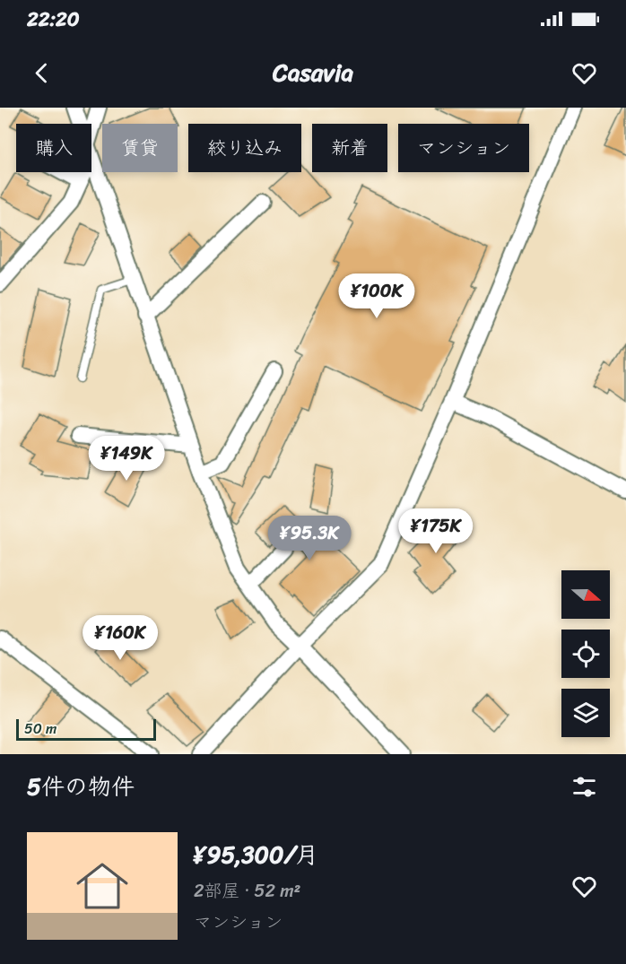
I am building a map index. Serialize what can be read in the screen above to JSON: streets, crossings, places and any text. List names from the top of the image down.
{
  "scale_bar": "50 m",
  "north": "right",
  "page": {
    "status": "22:20",
    "header": "Casavia",
    "chip": [
      "購入",
      "賃貸",
      "絞り込み",
      "新着",
      "マンション"
    ],
    "price": [
      "¥100K",
      "¥149K",
      "¥175K",
      "¥95.3K",
      "¥160K"
    ],
    "scale": "50 m",
    "heading": "5件の物件",
    "list": [
      {
        "name": "¥95,300/月",
        "note": "2部屋 · 52 m² · マンション"
      }
    ]
  }
}
